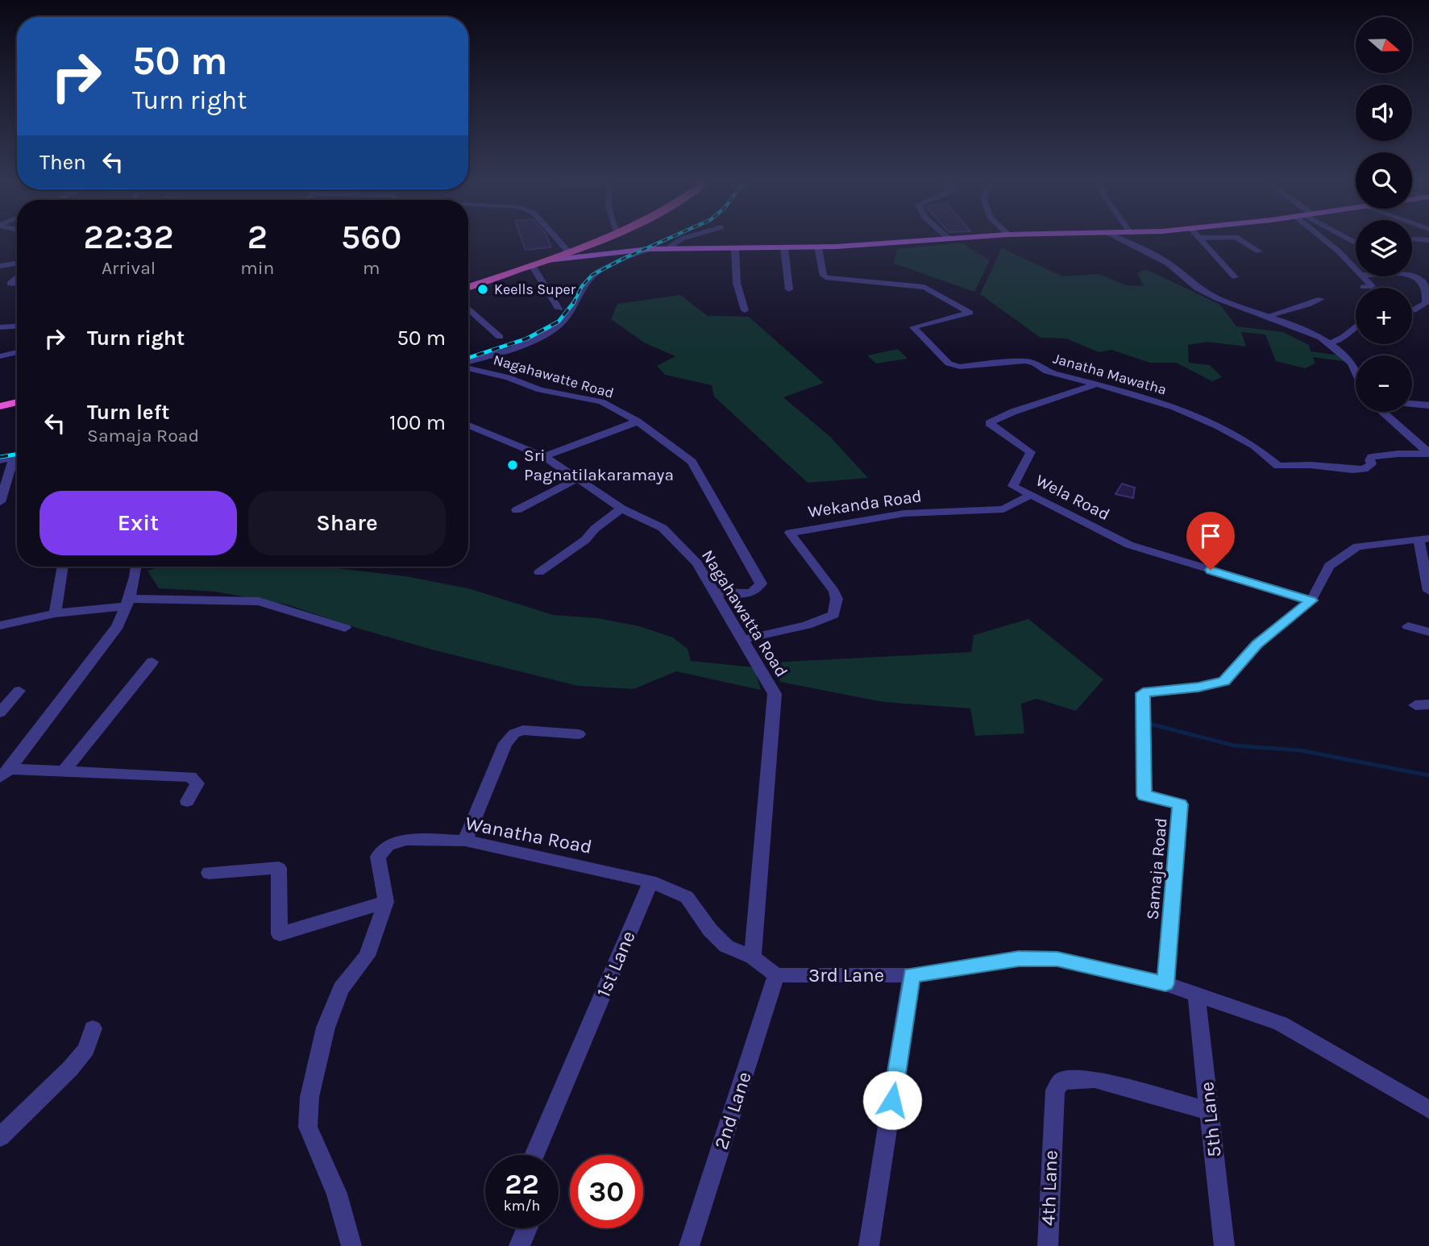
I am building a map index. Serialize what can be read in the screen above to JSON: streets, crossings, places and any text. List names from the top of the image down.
{
  "streets": {
    "street": [
      "Janatha Mawatha",
      "Nagahawatte Road",
      "Wela Road",
      "Wekanda Road",
      "Nagahawatta Road",
      "Wanatha Road",
      "Samaja Road",
      "1st Lane",
      "3rd Lane",
      "2nd Lane",
      "5th Lane",
      "4th Lane"
    ]
  },
  "crossings": [
    ["Janatha Mawatha", "Wela Road"],
    ["Nagahawatte Road", "Nagahawatta Road"],
    ["Wela Road", "Wekanda Road"],
    ["Wela Road", "Samaja Road"],
    ["Wekanda Road", "Nagahawatta Road"],
    ["Wanatha Road", "1st Lane"],
    ["Samaja Road", "3rd Lane"],
    ["3rd Lane", "2nd Lane"],
    ["3rd Lane", "5th Lane"],
    ["5th Lane", "4th Lane"]
  ],
  "places": ["Keells Super", "Sri Pagnatilakaramaya"],
  "north": "right",
  "page": {
    "map_buttons": ["+", "−"],
    "turn": ["50 m", "Turn right"],
    "then": "Then",
    "eta": [
      "22:32",
      "Arrival",
      "2",
      "min",
      "560",
      "m"
    ],
    "list": [
      {
        "name": "Turn right",
        "value": "50 m"
      },
      {
        "name": "Turn left",
        "note": "Samaja Road",
        "value": "100 m"
      }
    ],
    "buttons": ["Exit", "Share"],
    "speed": "22 km/h",
    "limit": "30"
  }
}
